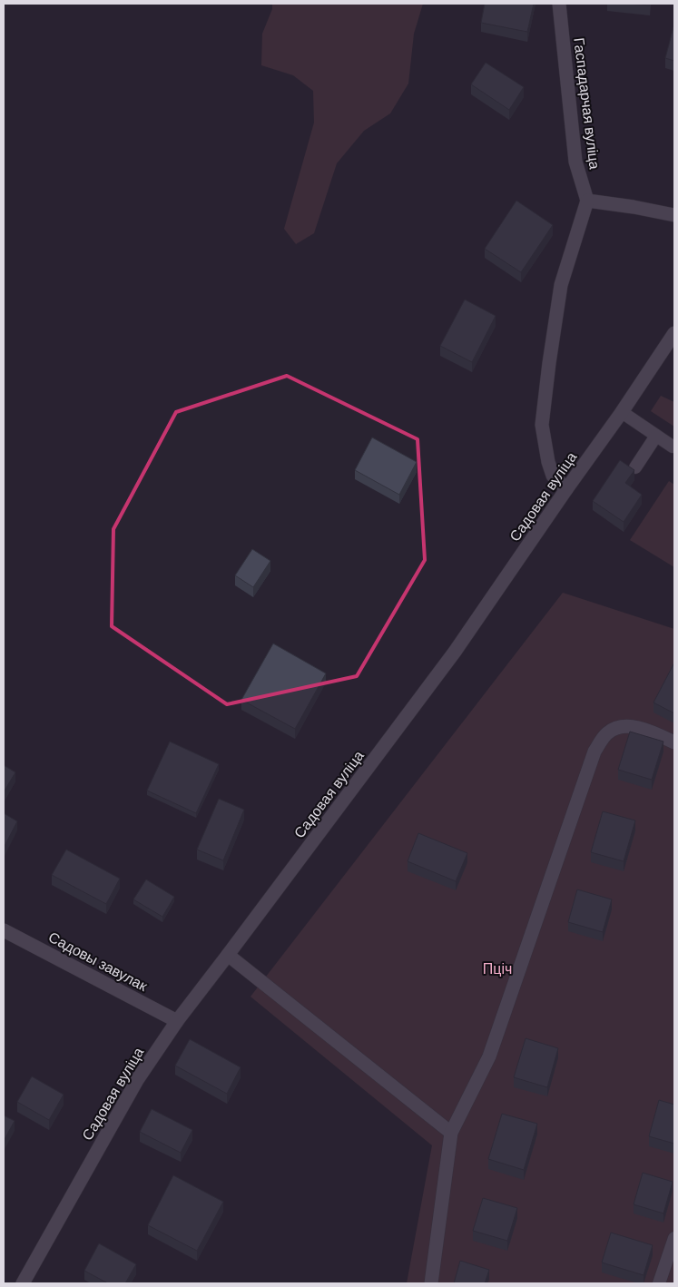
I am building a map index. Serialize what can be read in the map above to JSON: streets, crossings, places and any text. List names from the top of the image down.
{
  "streets": {
    "street": ["Гаспадарчая вуліца", "Садовая вуліца", "Садовы завулак"]
  },
  "crossings": [
    ["Садовая вуліца", "Садовы завулак"]
  ],
  "parks": ["Пціч"]
}
